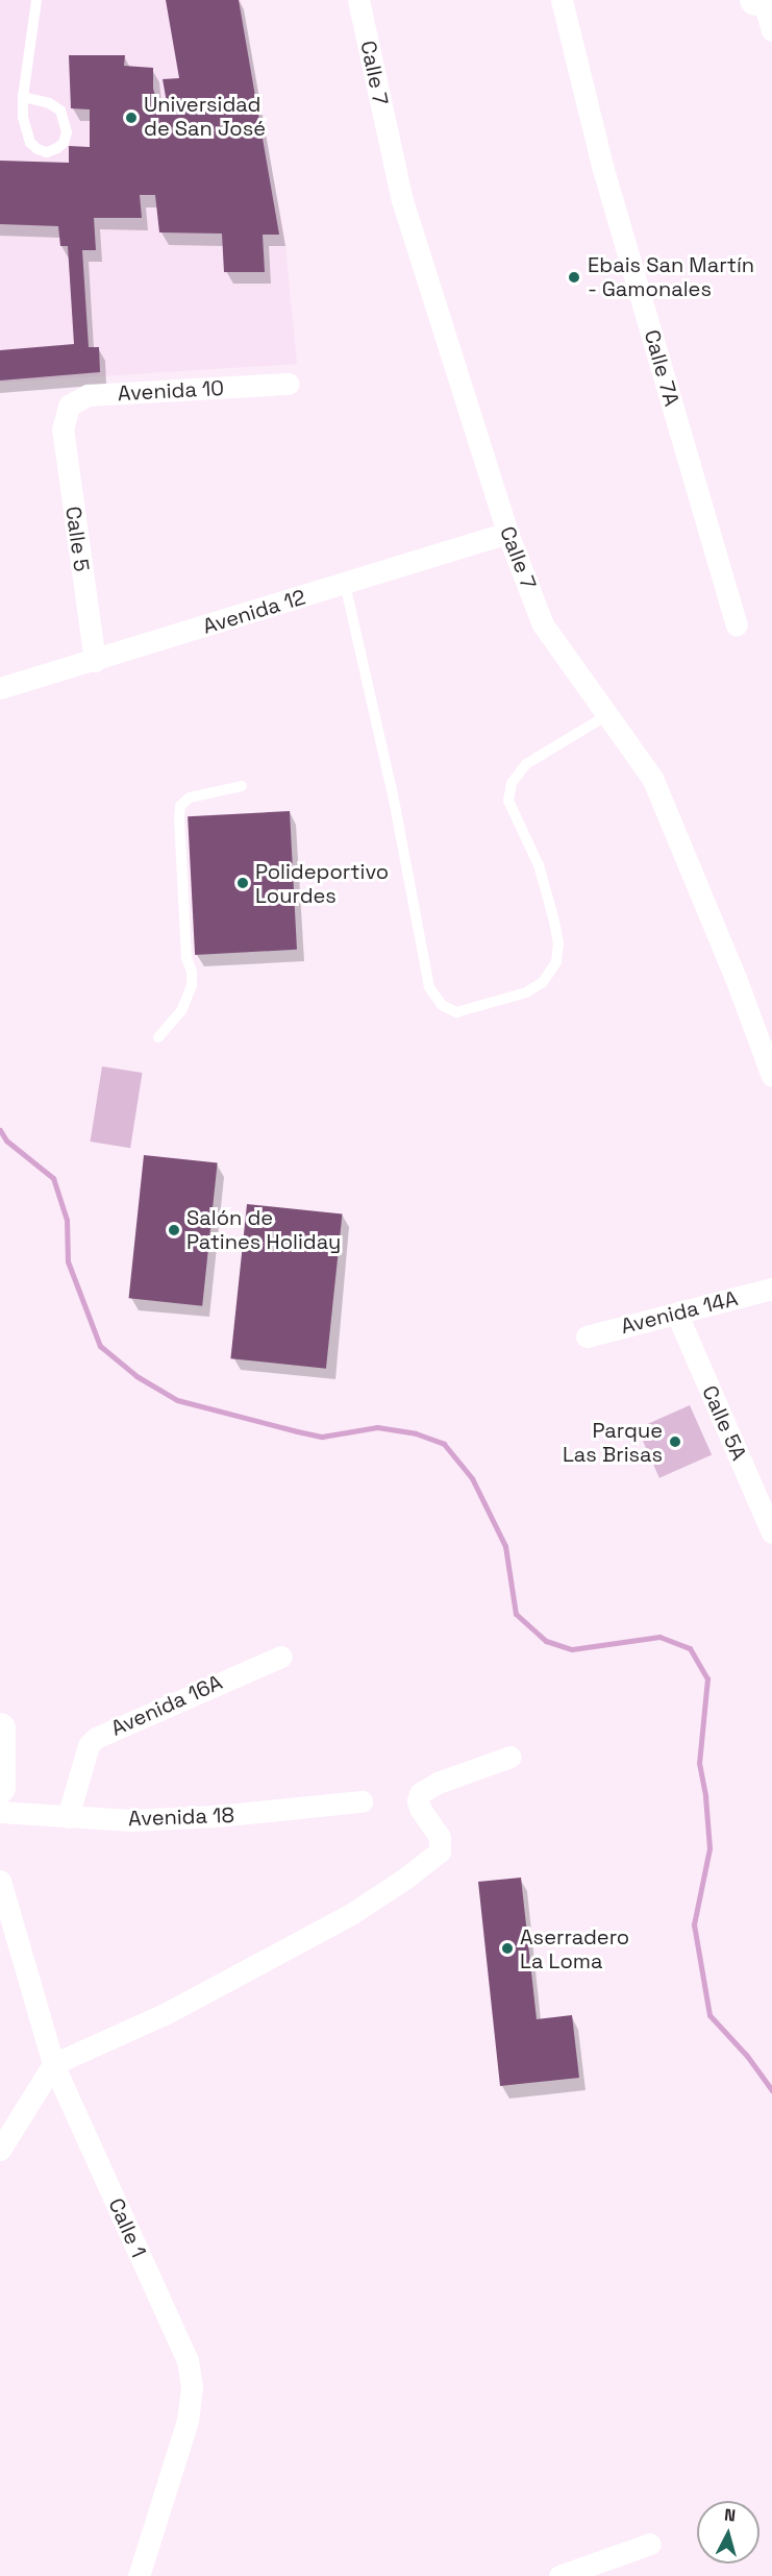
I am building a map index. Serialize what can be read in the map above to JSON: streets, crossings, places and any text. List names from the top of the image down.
{
  "streets": {
    "street": [
      "Calle 7",
      "Calle 7A",
      "Avenida 10",
      "Calle 5",
      "Avenida 12",
      "Avenida 14A",
      "Calle 5A",
      "Avenida 16A",
      "Avenida 18",
      "Calle 1"
    ]
  },
  "crossings": [
    ["Calle 7", "Avenida 12"],
    ["Avenida 10", "Calle 5"],
    ["Calle 5", "Avenida 12"],
    ["Avenida 14A", "Calle 5A"],
    ["Avenida 16A", "Avenida 18"]
  ],
  "places": [
    "Universidad de San José",
    "Ebais San Martín - Gamonales",
    "Polideportivo Lourdes",
    "Salón de Patines Holiday",
    "Parque Las Brisas",
    "Aserradero La Loma"
  ],
  "north": "top"
}
